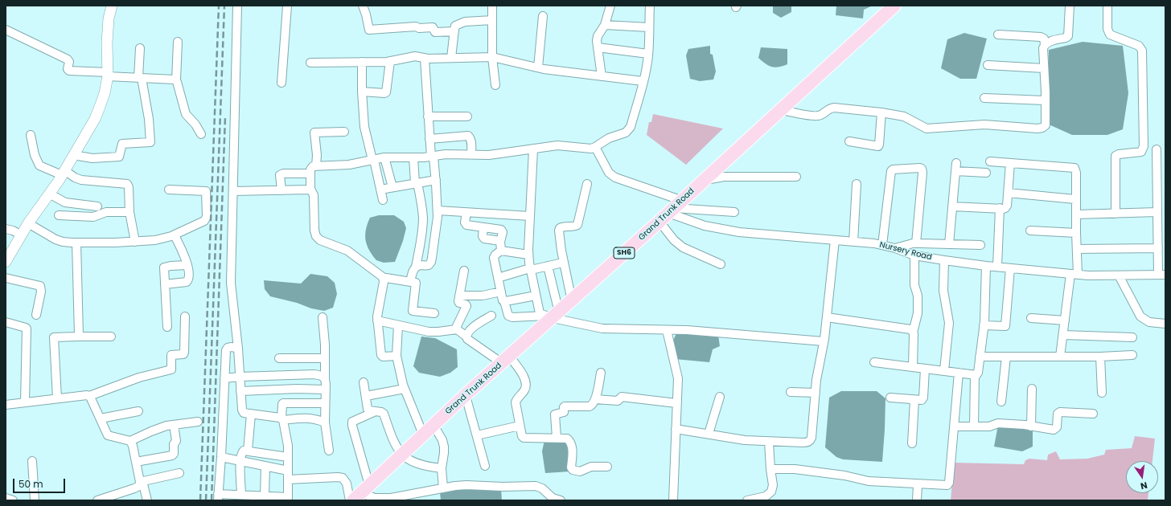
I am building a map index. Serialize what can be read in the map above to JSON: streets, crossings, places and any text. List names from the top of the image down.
{
  "streets": {
    "main road": ["Grand Trunk Road", "SH6"],
    "street": ["Nursery Road"]
  },
  "crossings": [
    ["Grand Trunk Road", "Nursery Road"]
  ],
  "scale_bar": "50 m",
  "north": "bottom"
}
